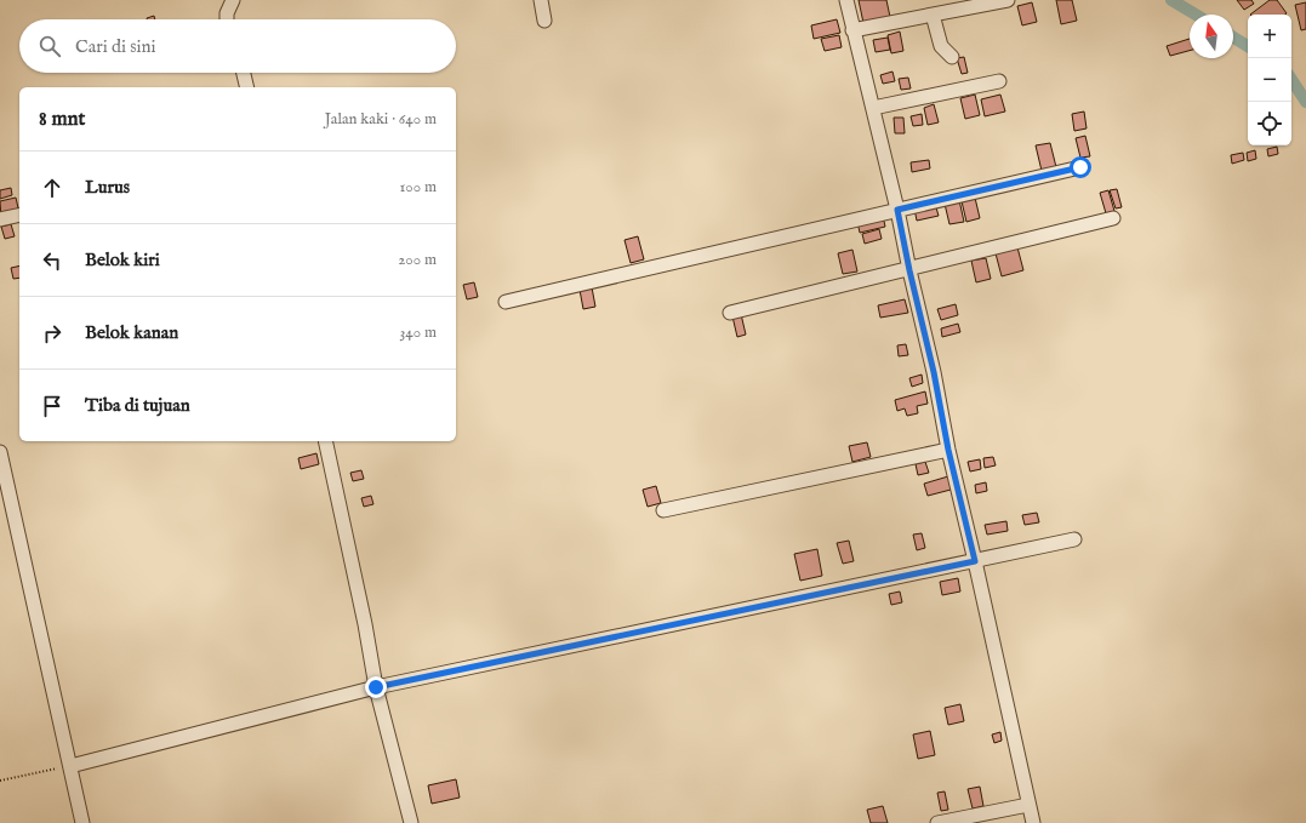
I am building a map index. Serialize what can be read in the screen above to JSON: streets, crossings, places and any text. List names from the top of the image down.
{
  "north": "top",
  "page": {
    "map_buttons": ["+", "−"],
    "search": "Cari di sini",
    "heading": ["8 mnt", "Jalan kaki · 640 m"],
    "list": [
      ["Lurus", "100 m"],
      ["Belok kiri", "200 m"],
      ["Belok kanan", "340 m"],
      "Tiba di tujuan"
    ]
  }
}
